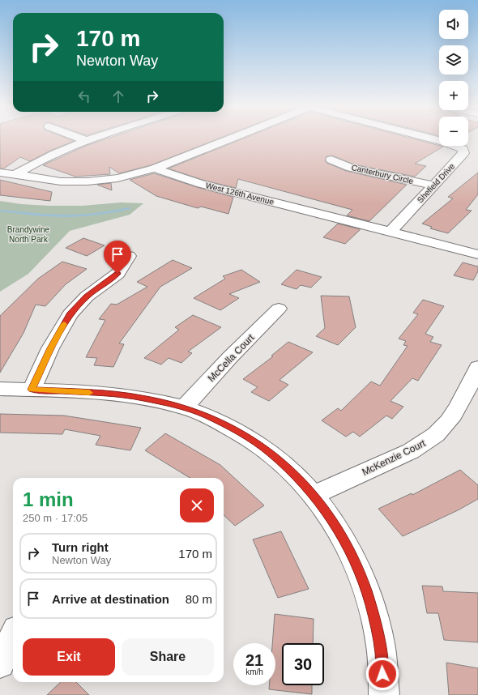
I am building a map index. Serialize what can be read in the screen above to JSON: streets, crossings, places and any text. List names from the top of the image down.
{
  "streets": {
    "street": [
      "Canterbury Circle",
      "Shefield Drive",
      "West 126th Avenue",
      "McCella Court",
      "McKenzie Court"
    ]
  },
  "crossings": [
    ["Canterbury Circle", "Shefield Drive"],
    ["Shefield Drive", "West 126th Avenue"]
  ],
  "parks": ["Brandywine North Park"],
  "page": {
    "map_buttons": ["+", "−"],
    "turn": ["170 m", "Newton Way"],
    "heading": ["1 min", "250 m · 17:05"],
    "list": [
      {
        "name": "Turn right",
        "note": "Newton Way",
        "value": "170 m"
      },
      {
        "name": "Arrive at destination",
        "value": "80 m"
      }
    ],
    "buttons": ["Exit", "Share"],
    "speed": "21 km/h",
    "limit": "30"
  }
}
